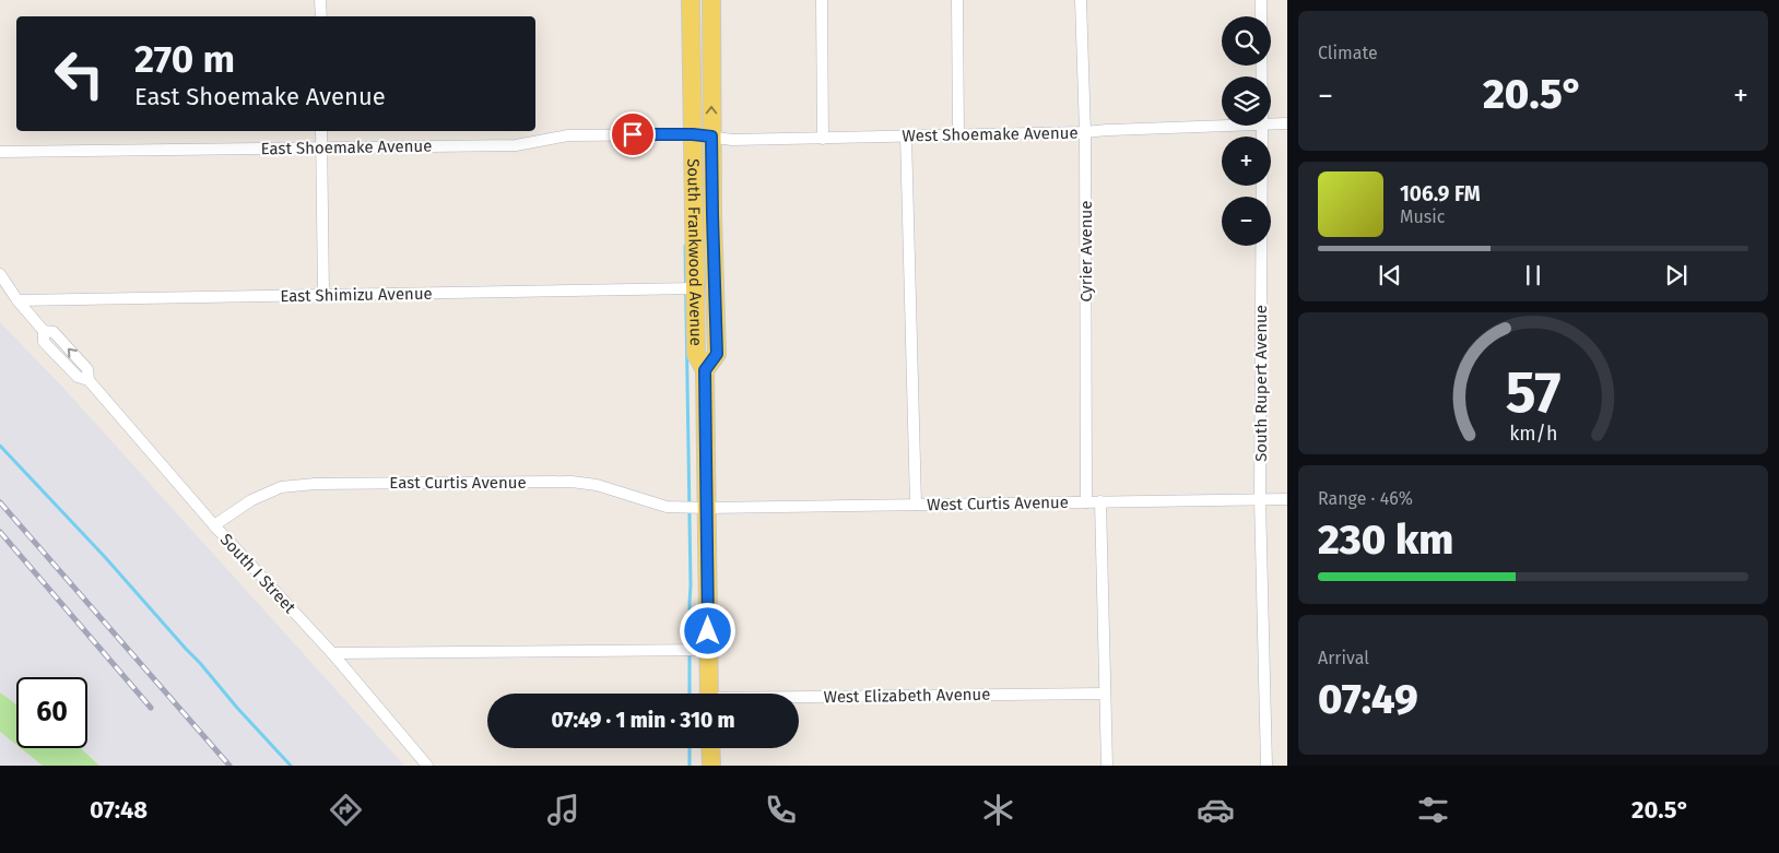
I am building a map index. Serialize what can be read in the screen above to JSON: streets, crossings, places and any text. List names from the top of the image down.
{
  "streets": {
    "main road": ["South Frankwood Avenue"],
    "street": [
      "West Shoemake Avenue",
      "East Shoemake Avenue",
      "Cyrier Avenue",
      "East Shimizu Avenue",
      "South Rupert Avenue",
      "East Curtis Avenue",
      "West Curtis Avenue",
      "South I Street",
      "West Elizabeth Avenue"
    ]
  },
  "crossings": [
    ["West Shoemake Avenue", "East Shoemake Avenue"],
    ["West Shoemake Avenue", "Cyrier Avenue"],
    ["West Shoemake Avenue", "South Frankwood Avenue"],
    ["East Shoemake Avenue", "South Frankwood Avenue"],
    ["Cyrier Avenue", "West Curtis Avenue"],
    ["South Frankwood Avenue", "East Shimizu Avenue"],
    ["South Frankwood Avenue", "East Curtis Avenue"],
    ["South Frankwood Avenue", "West Curtis Avenue"],
    ["East Shimizu Avenue", "South I Street"],
    ["South Rupert Avenue", "West Curtis Avenue"],
    ["East Curtis Avenue", "West Curtis Avenue"],
    ["East Curtis Avenue", "South I Street"]
  ],
  "page": {
    "tile": [
      "Climate",
      ["Range · 46%", "230 km"],
      ["Arrival", "07:49"]
    ],
    "map_buttons": ["+", "−"],
    "turn": ["270 m", "East Shoemake Avenue"],
    "heat": ["−", "20.5°", "+"],
    "song": ["106.9 FM", "Music"],
    "limit": "60",
    "trip": "07:49 · 1 min · 310 m",
    "tabs": ["07:48", "20.5°"],
    "gauge": ["57", "km/h"]
  }
}
